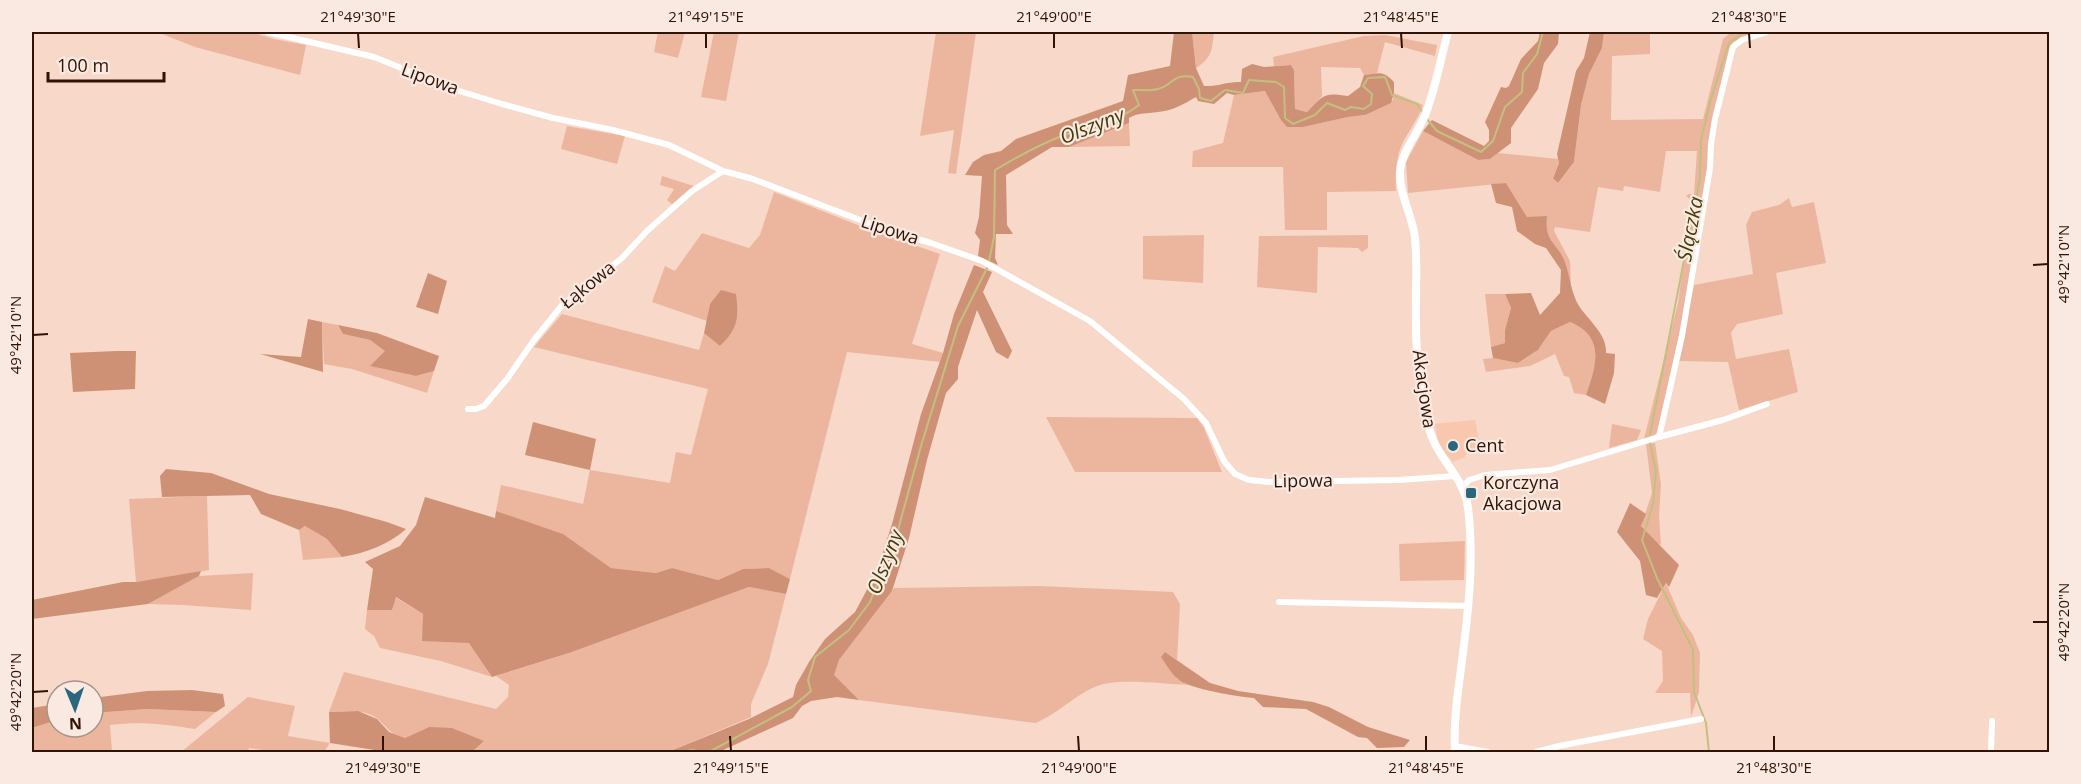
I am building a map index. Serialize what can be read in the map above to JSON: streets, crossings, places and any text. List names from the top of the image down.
{
  "streets": {
    "street": ["Lipowa", "Łąkowa", "Akacjowa"]
  },
  "crossings": [
    ["Lipowa", "Łąkowa"],
    ["Lipowa", "Akacjowa"]
  ],
  "water": ["Olszyny", "Ślączka"],
  "places": {
    "other": ["Cent"],
    "transit": ["Korczyna Akacjowa"]
  },
  "scale_bar": "100 m",
  "north": "bottom",
  "coordinates": [
    "21°49'30\"E",
    "21°49'15\"E",
    "21°49'00\"E",
    "21°48'45\"E",
    "21°48'30\"E",
    "49°42'10\"N",
    "49°42'20\"N"
  ]
}
